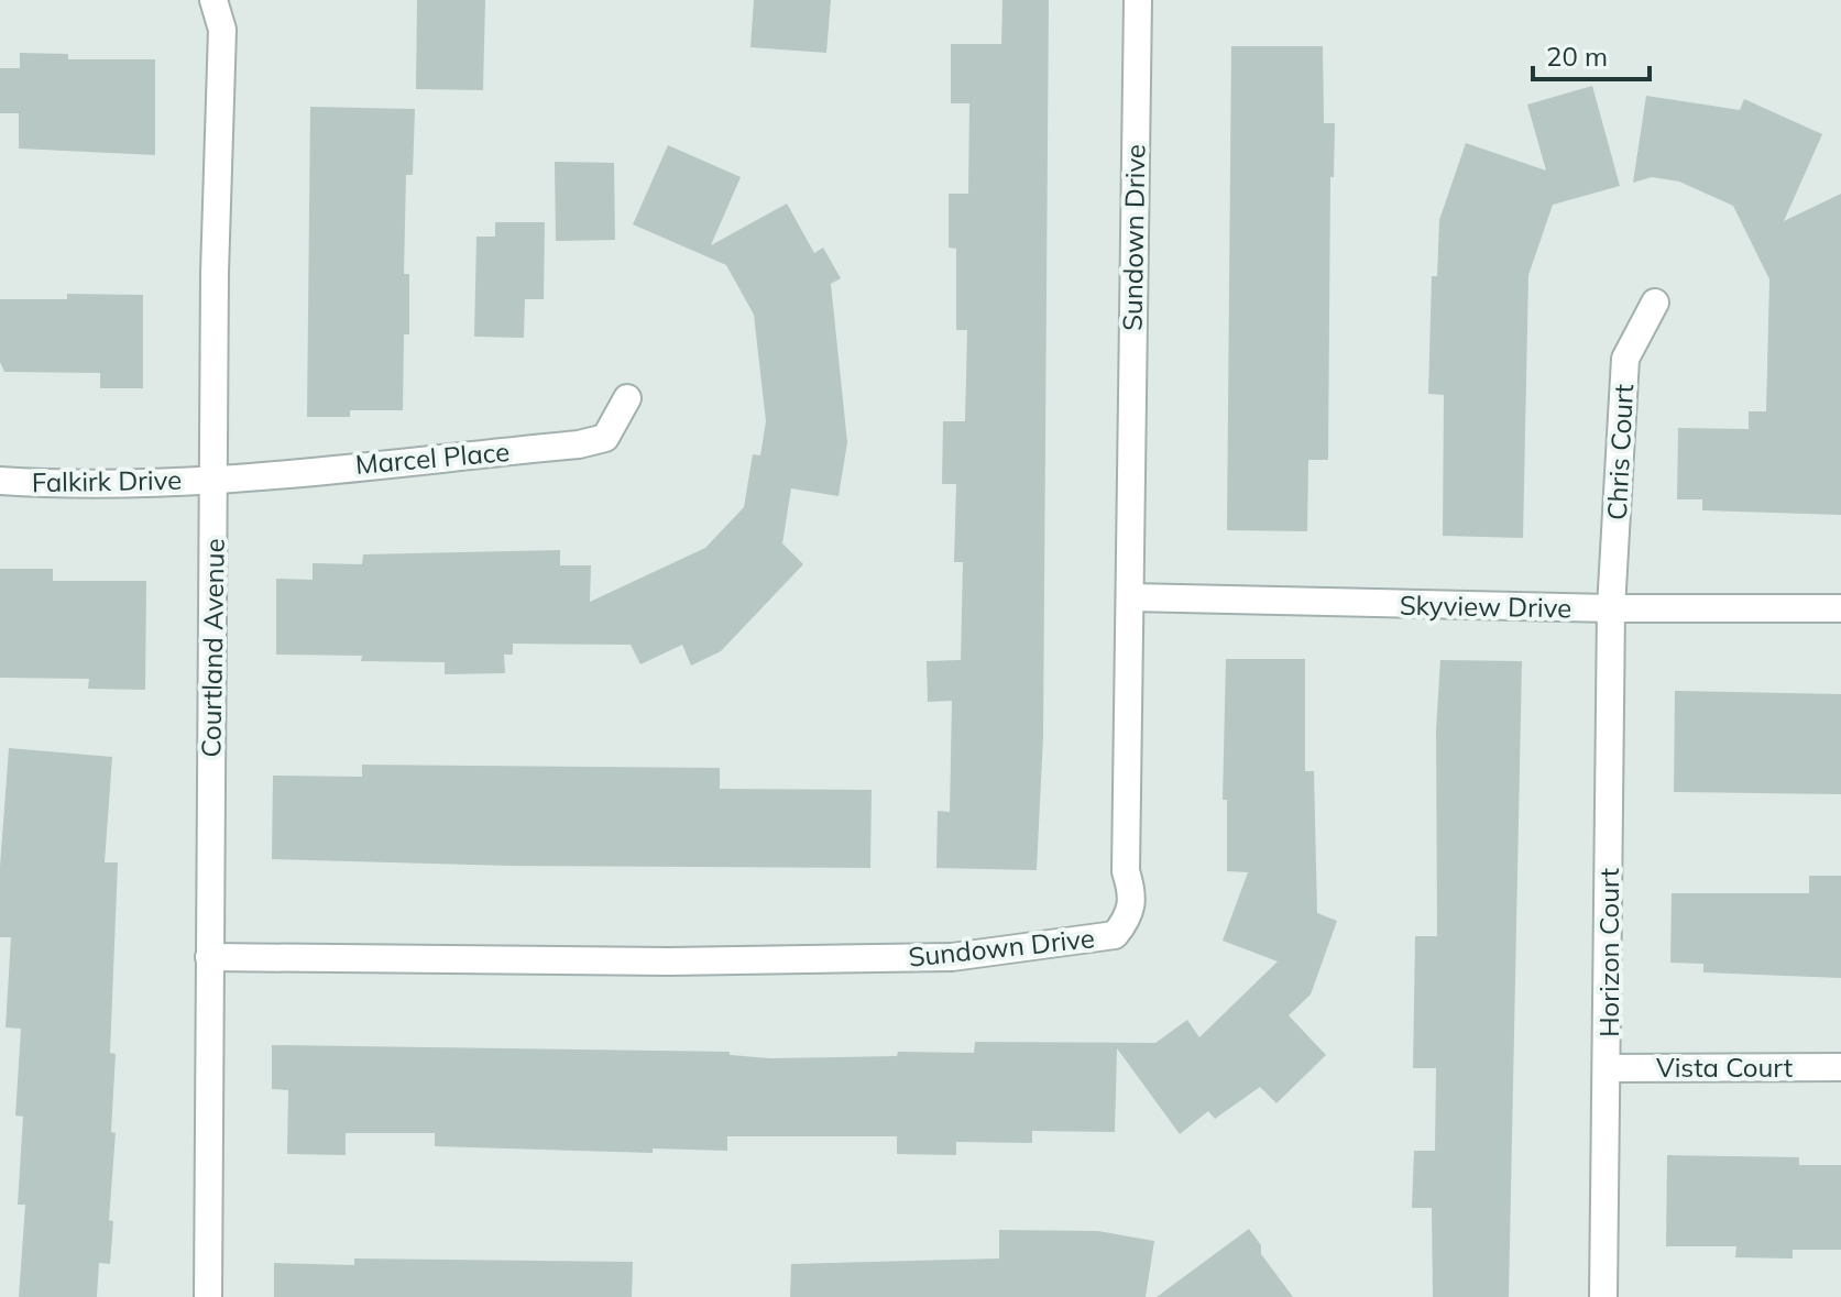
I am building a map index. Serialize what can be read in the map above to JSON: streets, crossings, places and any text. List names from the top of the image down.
{
  "streets": {
    "street": [
      "Sundown Drive",
      "Chris Court",
      "Marcel Place",
      "Falkirk Drive",
      "Skyview Drive",
      "Courtland Avenue",
      "Horizon Court",
      "Vista Court"
    ]
  },
  "crossings": [
    ["Sundown Drive", "Skyview Drive"],
    ["Sundown Drive", "Courtland Avenue"],
    ["Chris Court", "Skyview Drive"],
    ["Chris Court", "Horizon Court"],
    ["Marcel Place", "Falkirk Drive"],
    ["Marcel Place", "Courtland Avenue"],
    ["Falkirk Drive", "Courtland Avenue"],
    ["Skyview Drive", "Horizon Court"],
    ["Horizon Court", "Vista Court"]
  ],
  "scale_bar": "20 m"
}
